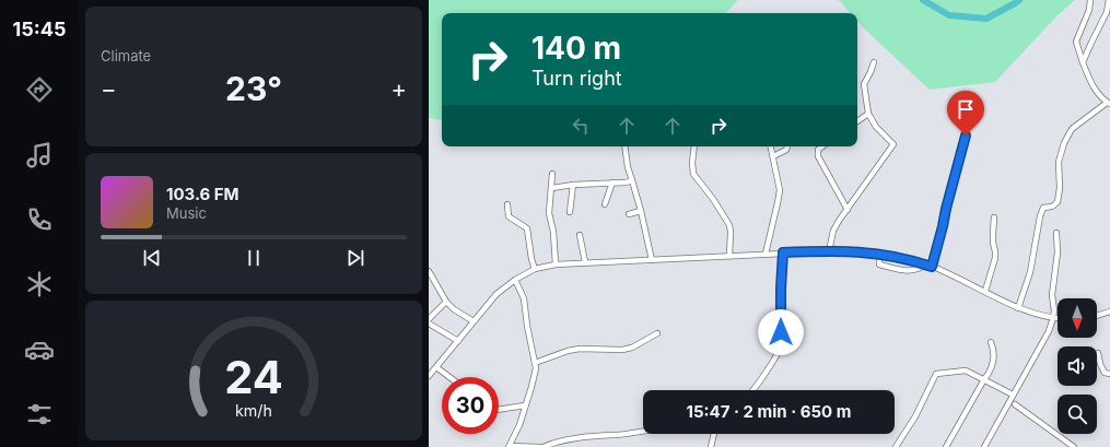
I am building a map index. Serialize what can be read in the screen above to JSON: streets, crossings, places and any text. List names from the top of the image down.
{
  "north": "bottom",
  "page": {
    "tabs": "15:45",
    "tile": "Climate",
    "turn": ["140 m", "Turn right"],
    "heat": ["−", "23°", "+"],
    "song": ["103.6 FM", "Music"],
    "limit": "30",
    "trip": "15:47 · 2 min · 650 m",
    "gauge": ["24", "km/h"]
  }
}
